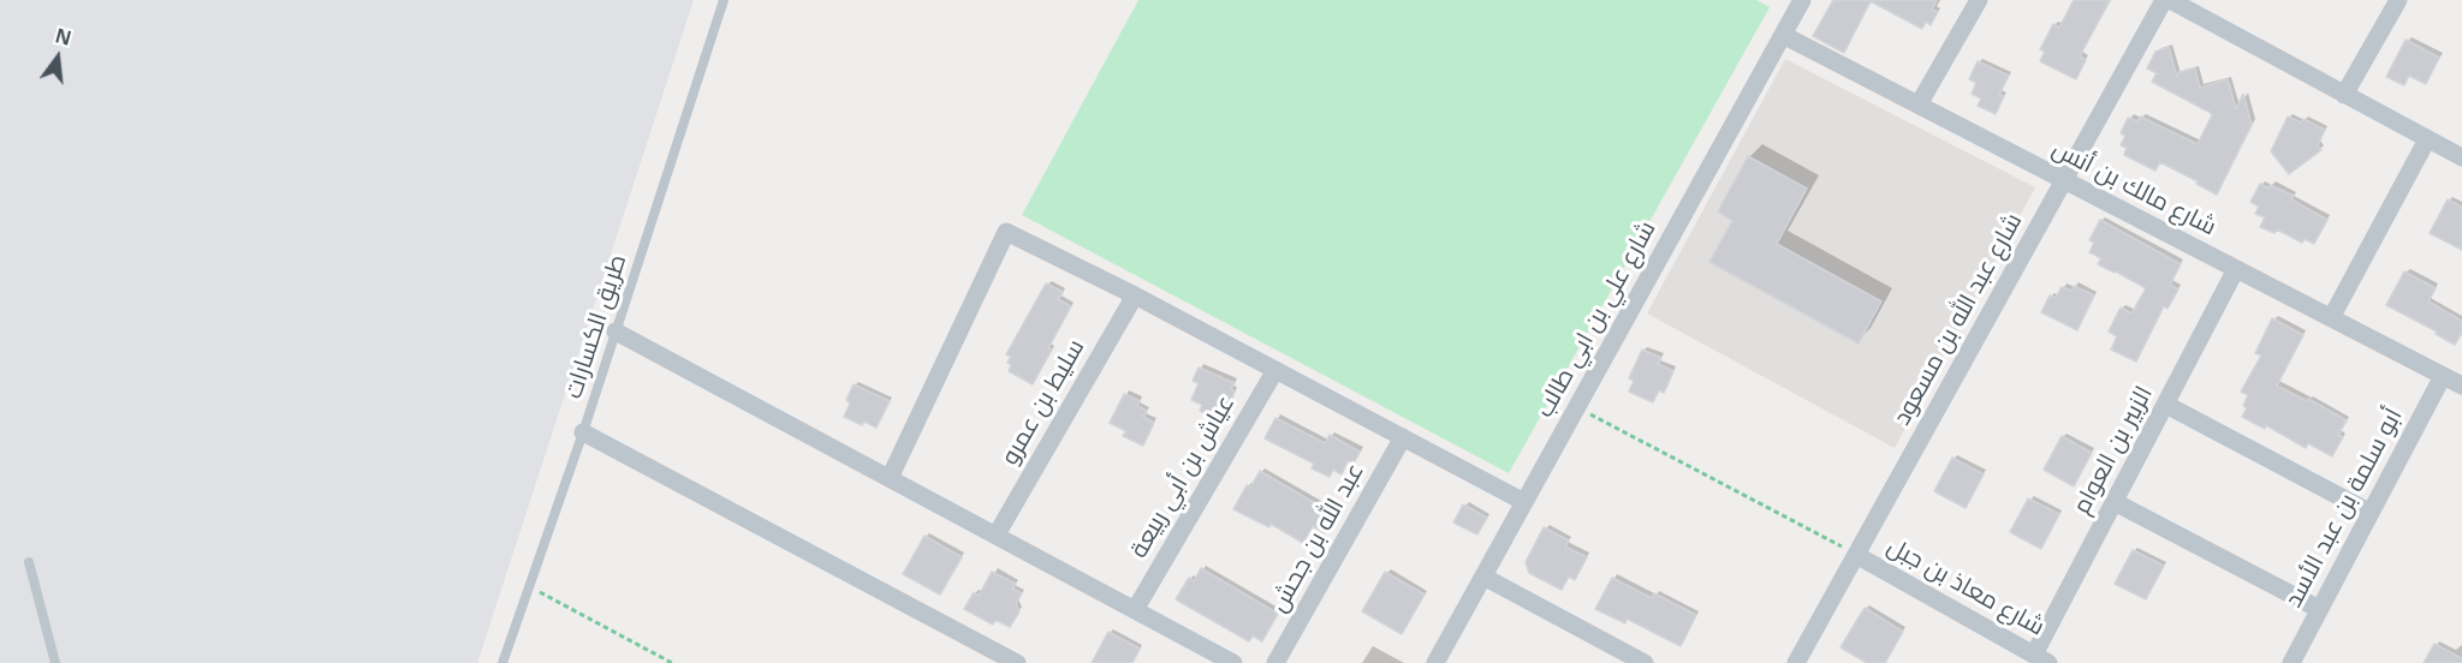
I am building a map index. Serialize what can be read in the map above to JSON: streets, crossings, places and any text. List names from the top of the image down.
{
  "streets": {
    "street": [
      "شارع مالك بن أنس",
      "شارع علي بن ابي طالب",
      "شارع عبد الله بن مسعود",
      "سليط بن عمرو",
      "الزبير بن العوام",
      "عياش بن أبي ربيعة",
      "أبو سلمة بن عبد الأسد",
      "عبد الله بن جحش",
      "شارع معاذ بن جبل"
    ],
    "lane": ["طريق الكسارات"]
  },
  "crossings": [
    ["شارع مالك بن أنس", "شارع علي بن ابي طالب"],
    ["شارع مالك بن أنس", "شارع عبد الله بن مسعود"],
    ["شارع مالك بن أنس", "الزبير بن العوام"],
    ["شارع مالك بن أنس", "أبو سلمة بن عبد الأسد"],
    ["شارع عبد الله بن مسعود", "شارع معاذ بن جبل"],
    ["الزبير بن العوام", "شارع معاذ بن جبل"]
  ],
  "north": "top"
}
